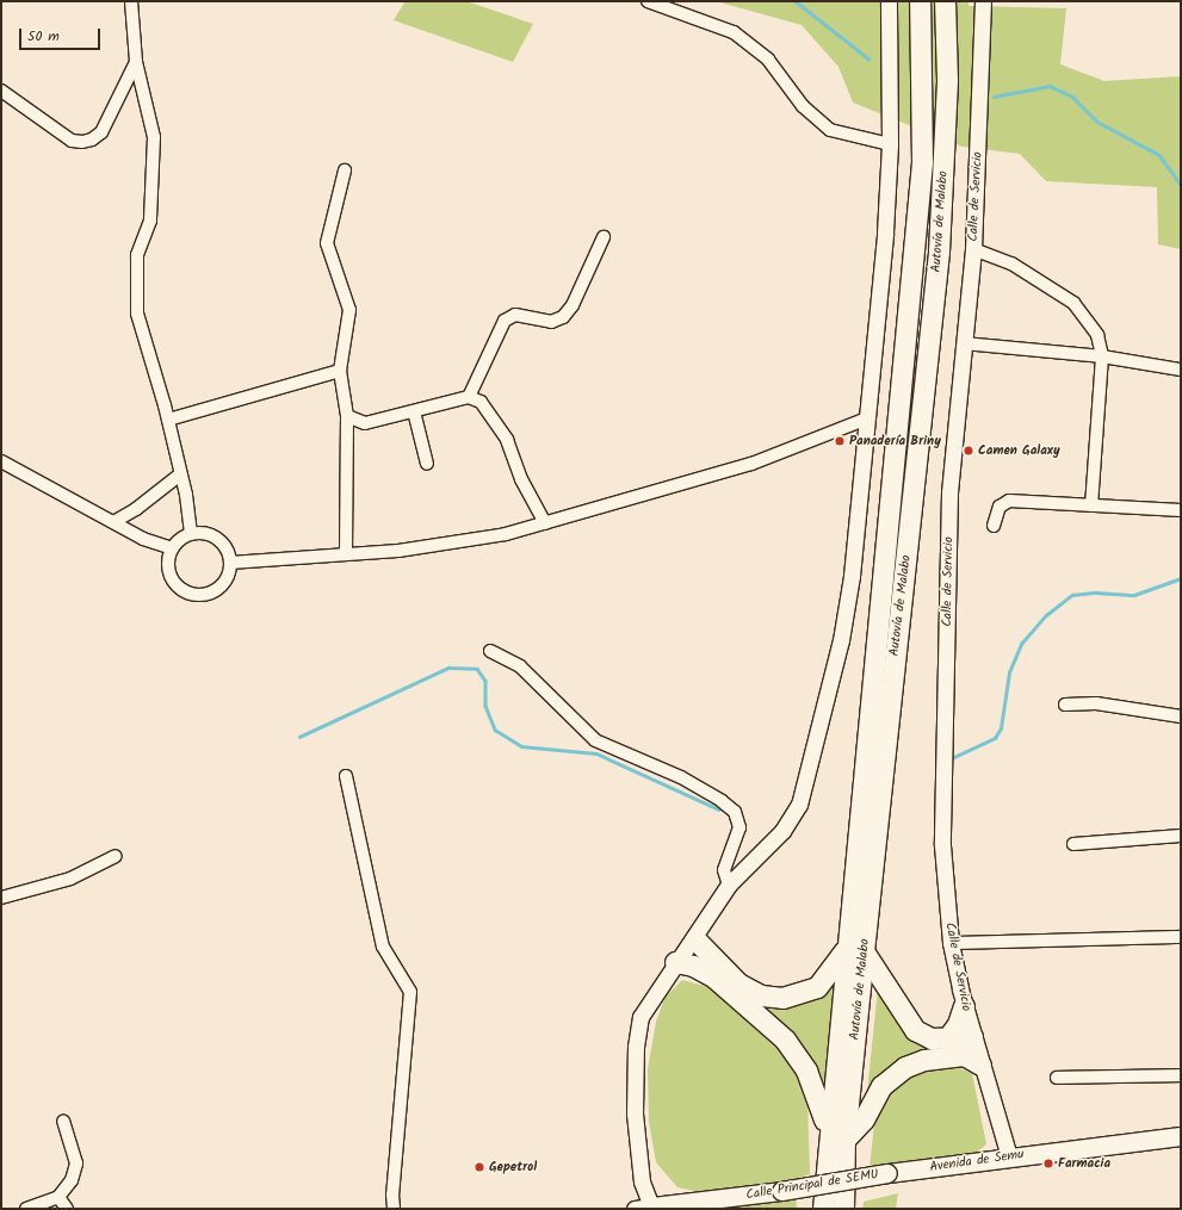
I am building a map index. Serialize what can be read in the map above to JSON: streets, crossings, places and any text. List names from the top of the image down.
{
  "streets": {
    "highway": ["Autovía de Malabo"],
    "main road": ["Avenida de Semu", "Calle Principal de SEMU"],
    "street": ["Calle de Servicio"]
  },
  "crossings": [
    ["Calle de Servicio", "Avenida de Semu"],
    ["Avenida de Semu", "Calle Principal de SEMU"]
  ],
  "places": [
    "Panadería Briny",
    "Camen Galaxy",
    "Farmacia",
    "Gepetrol"
  ],
  "scale_bar": "50 m"
}
